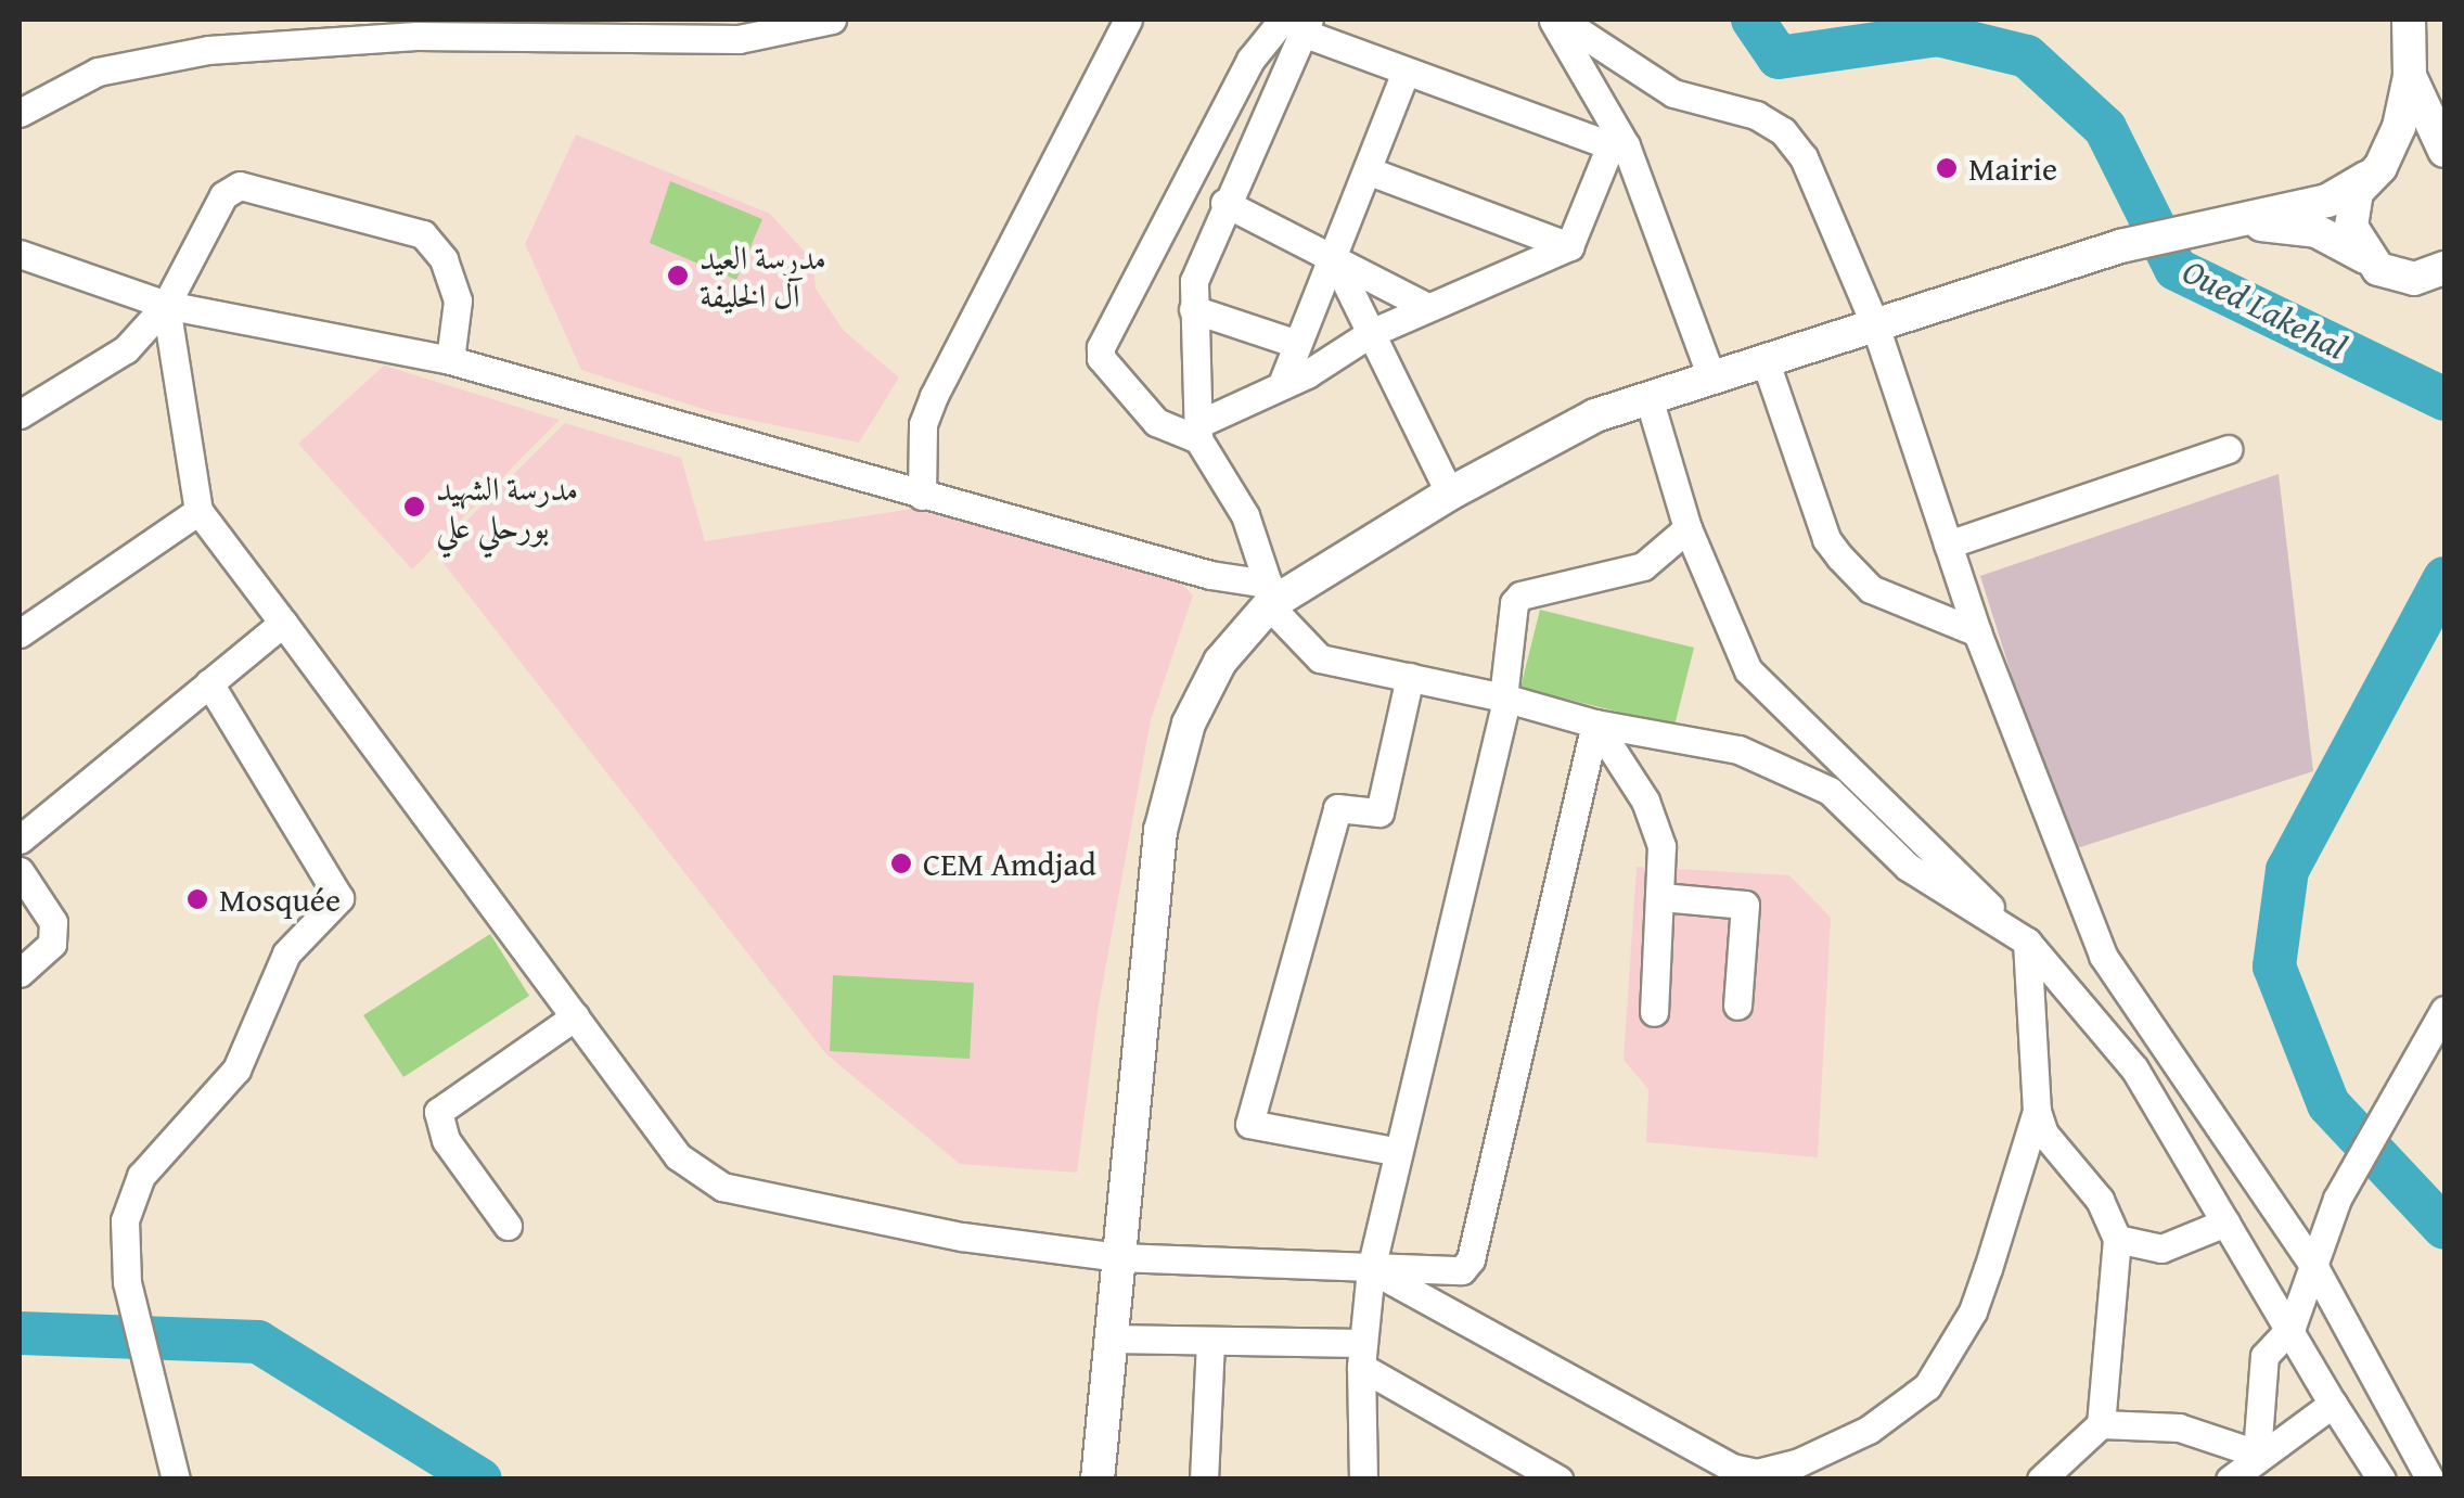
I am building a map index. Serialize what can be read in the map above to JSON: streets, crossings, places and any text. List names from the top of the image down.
{
  "water": ["Oued Lakehal"],
  "places": [
    "Mairie",
    "مدرسة العيد آل الخليفة",
    "مدرسة الشهيد بورحلي علي",
    "CEM Amdjad",
    "Mosquée"
  ]
}
